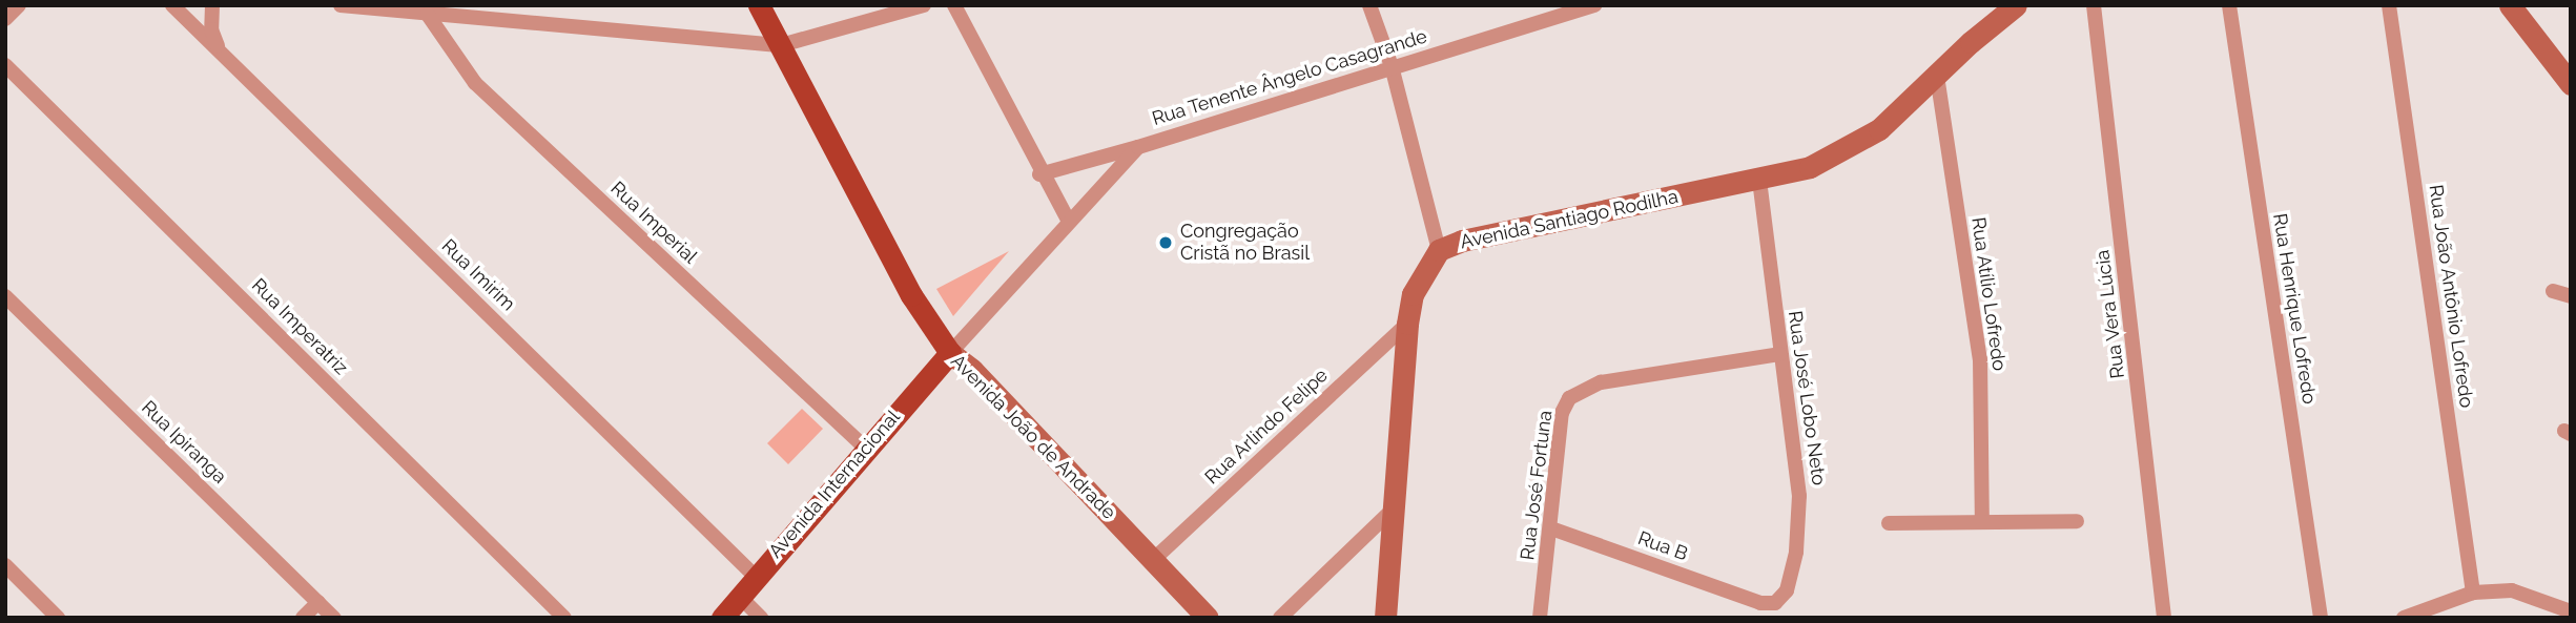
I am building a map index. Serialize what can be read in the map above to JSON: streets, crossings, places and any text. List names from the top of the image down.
{
  "streets": {
    "main road": ["Avenida Santiago Rodilha", "Avenida João de Andrade", "Avenida Internacional"],
    "street": [
      "Rua Tenente Ângelo Casagrande",
      "Rua Imperial",
      "Rua Imirim",
      "Rua Atílio Lofredo",
      "Rua João Antônio Lofredo",
      "Rua Henrique Lofredo",
      "Rua Vera Lúcia",
      "Rua Imperatriz",
      "Rua José Lobo Neto",
      "Rua Arlindo Felipe",
      "Rua Ipiranga",
      "Rua José Fortuna",
      "Rua B"
    ]
  },
  "crossings": [
    ["Rua Tenente Ângelo Casagrande", "Avenida João de Andrade"],
    ["Rua Tenente Ângelo Casagrande", "Avenida Internacional"],
    ["Avenida Santiago Rodilha", "Rua Atílio Lofredo"],
    ["Avenida Santiago Rodilha", "Rua José Lobo Neto"],
    ["Avenida Santiago Rodilha", "Rua Arlindo Felipe"],
    ["Rua Imperial", "Avenida Internacional"],
    ["Rua Imirim", "Avenida Internacional"],
    ["Rua José Lobo Neto", "Rua José Fortuna"],
    ["Rua José Lobo Neto", "Rua B"],
    ["Rua Arlindo Felipe", "Avenida João de Andrade"],
    ["Avenida João de Andrade", "Avenida Internacional"],
    ["Rua José Fortuna", "Rua B"]
  ],
  "places": ["Congregação Cristã no Brasil"]
}
